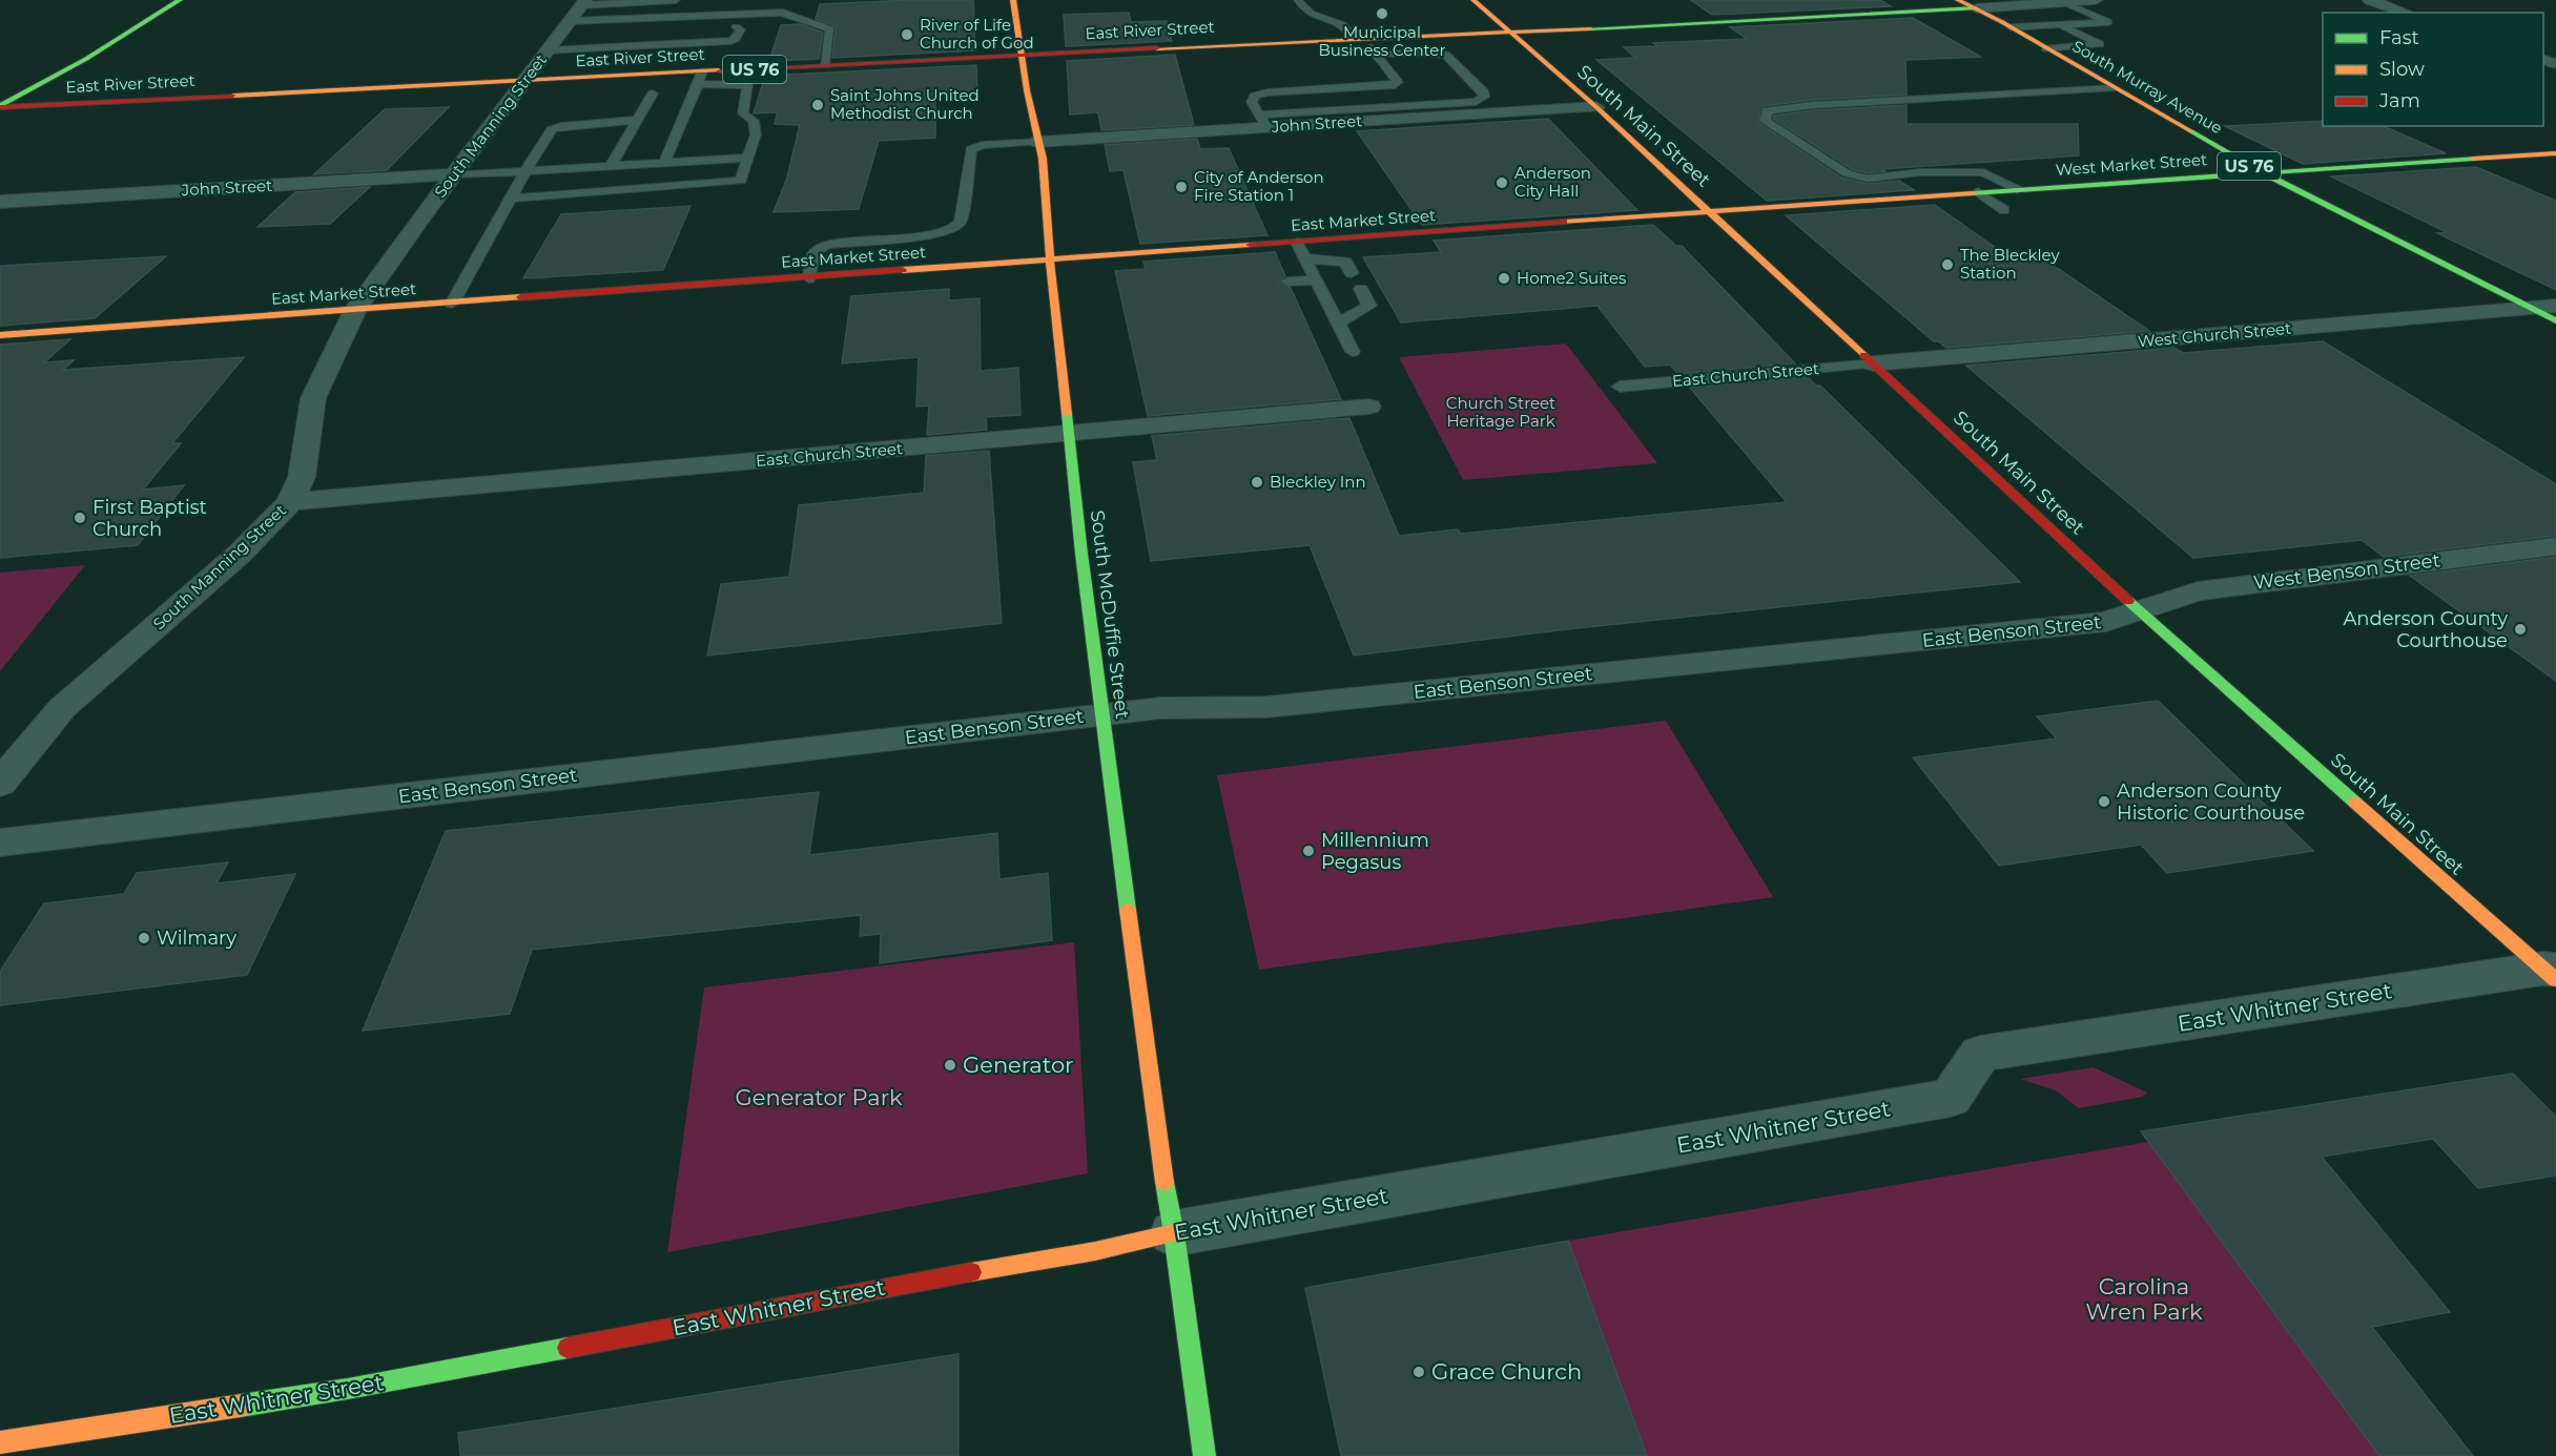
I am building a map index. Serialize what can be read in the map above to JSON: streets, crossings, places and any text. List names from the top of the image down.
{
  "streets": {
    "street": [
      "East River Street",
      "US 76",
      "South Murray Avenue",
      "John Street",
      "South Manning Street",
      "South Main Street",
      "West Market Street",
      "East Market Street",
      "West Church Street",
      "East Church Street",
      "West Benson Street",
      "South McDuffie Street",
      "East Benson Street",
      "East Whitner Street"
    ]
  },
  "crossings": [
    ["East River Street", "US 76"],
    ["East River Street", "South Manning Street"],
    ["East River Street", "South Main Street"],
    ["East River Street", "South McDuffie Street"],
    ["US 76", "South Murray Avenue"],
    ["US 76", "South Main Street"],
    ["South Murray Avenue", "West Market Street"],
    ["South Murray Avenue", "West Church Street"],
    ["John Street", "South Manning Street"],
    ["John Street", "South Main Street"],
    ["John Street", "South McDuffie Street"],
    ["South Manning Street", "East Market Street"],
    ["South Manning Street", "East Church Street"],
    ["South Main Street", "West Market Street"],
    ["South Main Street", "East Market Street"],
    ["South Main Street", "West Church Street"],
    ["South Main Street", "East Church Street"],
    ["South Main Street", "West Benson Street"],
    ["South Main Street", "East Benson Street"],
    ["South Main Street", "East Whitner Street"],
    ["West Market Street", "East Market Street"],
    ["East Market Street", "South McDuffie Street"],
    ["West Church Street", "East Church Street"],
    ["East Church Street", "South McDuffie Street"],
    ["West Benson Street", "East Benson Street"],
    ["South McDuffie Street", "East Benson Street"],
    ["South McDuffie Street", "East Whitner Street"]
  ],
  "parks": ["Church Street Heritage Park", "Generator Park", "Carolina Wren Park"],
  "places": [
    "Municipal Business Center",
    "River of Life Church of God",
    "Saint Johns United Methodist Church",
    "Anderson City Hall",
    "City of Anderson Fire Station 1",
    "The Bleckley Station",
    "Home2 Suites",
    "Bleckley Inn",
    "First Baptist Church",
    "Anderson County Courthouse",
    "Anderson County Historic Courthouse",
    "Millennium Pegasus",
    "Wilmary",
    "Generator",
    "Grace Church"
  ],
  "legend": ["Fast", "Slow", "Jam"]
}
